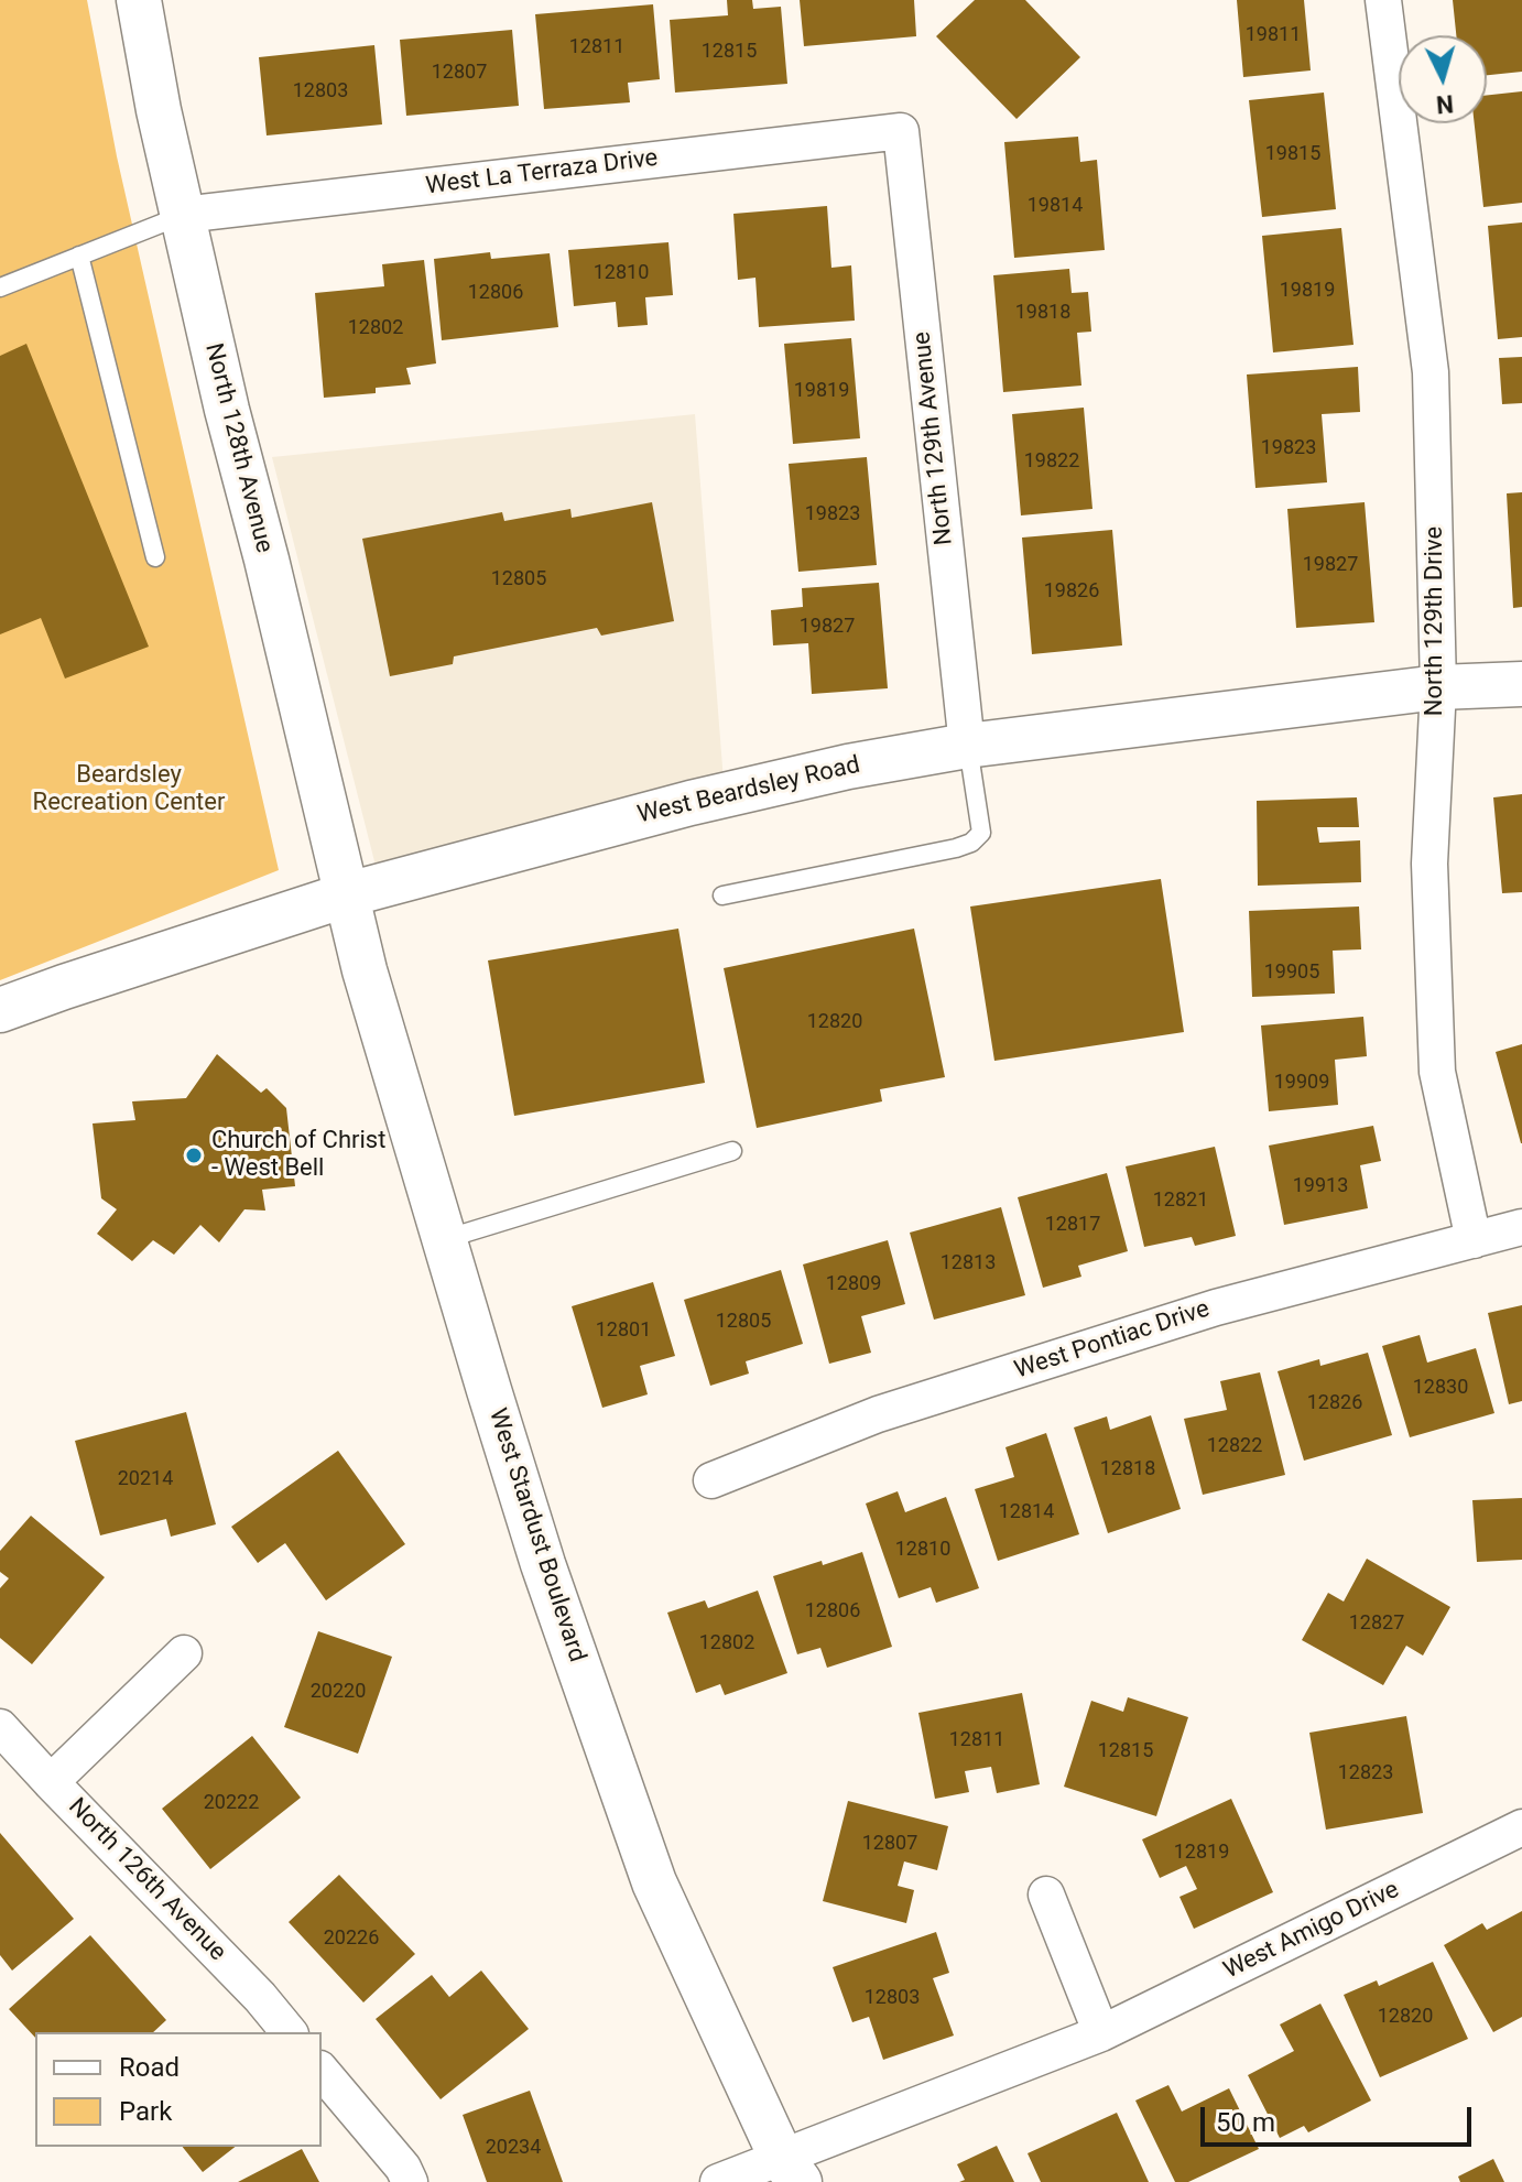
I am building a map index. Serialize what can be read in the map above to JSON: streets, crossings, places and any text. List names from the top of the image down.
{
  "streets": {
    "street": [
      "West La Terraza Drive",
      "North 129th Avenue",
      "North 128th Avenue",
      "North 129th Drive",
      "West Beardsley Road",
      "West Pontiac Drive",
      "West Stardust Boulevard",
      "North 126th Avenue",
      "West Amigo Drive"
    ]
  },
  "crossings": [
    ["West La Terraza Drive", "North 129th Avenue"],
    ["West La Terraza Drive", "North 128th Avenue"],
    ["North 129th Avenue", "West Beardsley Road"],
    ["North 128th Avenue", "West Beardsley Road"],
    ["North 128th Avenue", "West Stardust Boulevard"],
    ["North 129th Drive", "West Beardsley Road"],
    ["North 129th Drive", "West Pontiac Drive"],
    ["West Beardsley Road", "West Stardust Boulevard"],
    ["West Stardust Boulevard", "West Amigo Drive"]
  ],
  "parks": ["Beardsley Recreation Center"],
  "places": ["Church of Christ - West Bell"],
  "house_numbers": [
    "19811",
    "12811",
    "12815",
    "12807",
    "12803",
    "19815",
    "19814",
    "12810",
    "19819",
    "12806",
    "19818",
    "12802",
    "19819",
    "19823",
    "19822",
    "19823",
    "19827",
    "12805",
    "19826",
    "19827",
    "19905",
    "12820",
    "19909",
    "19913",
    "12821",
    "12817",
    "12813",
    "12809",
    "12805",
    "12801",
    "12830",
    "12826",
    "12822",
    "12818",
    "20214",
    "12814",
    "12810",
    "12806",
    "12827",
    "12802",
    "20220",
    "12811",
    "12815",
    "12823",
    "20222",
    "12807",
    "12819",
    "20226",
    "12803",
    "12820",
    "20234"
  ],
  "legend": ["Road", "Park"],
  "scale_bar": "50 m",
  "north": "bottom"
}
